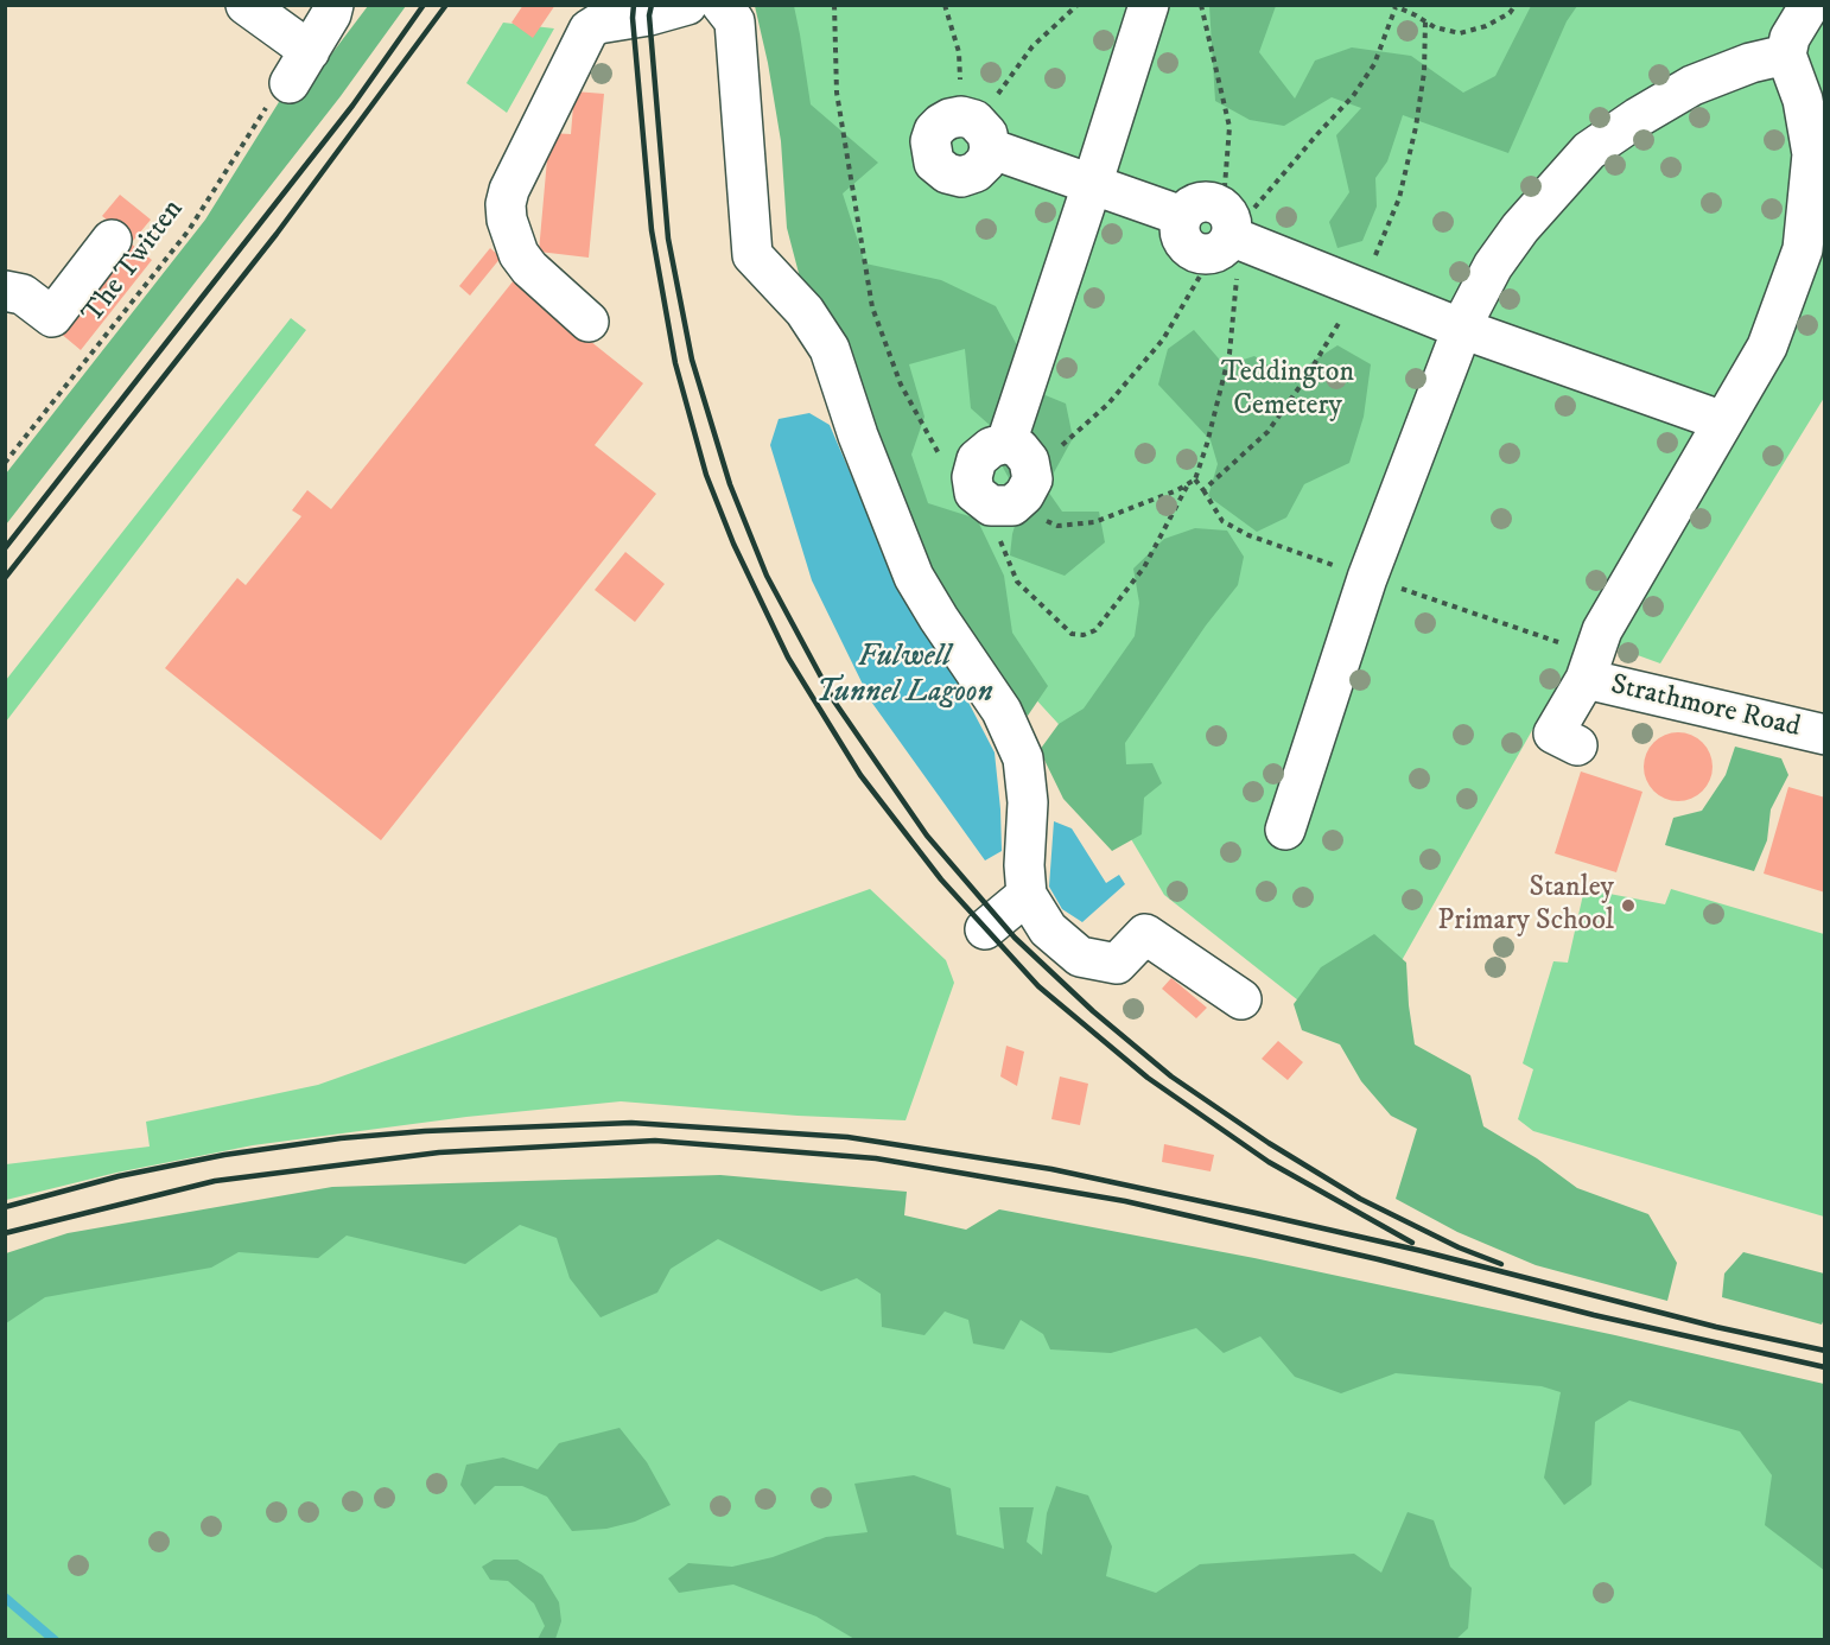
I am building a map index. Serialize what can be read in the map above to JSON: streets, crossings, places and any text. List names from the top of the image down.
{
  "streets": {
    "street": ["Strathmore Road"],
    "path": ["The Twitten"]
  },
  "water": ["Fulwell Tunnel Lagoon"],
  "parks": ["Teddington Cemetery"],
  "places": ["Stanley Primary School"]
}
